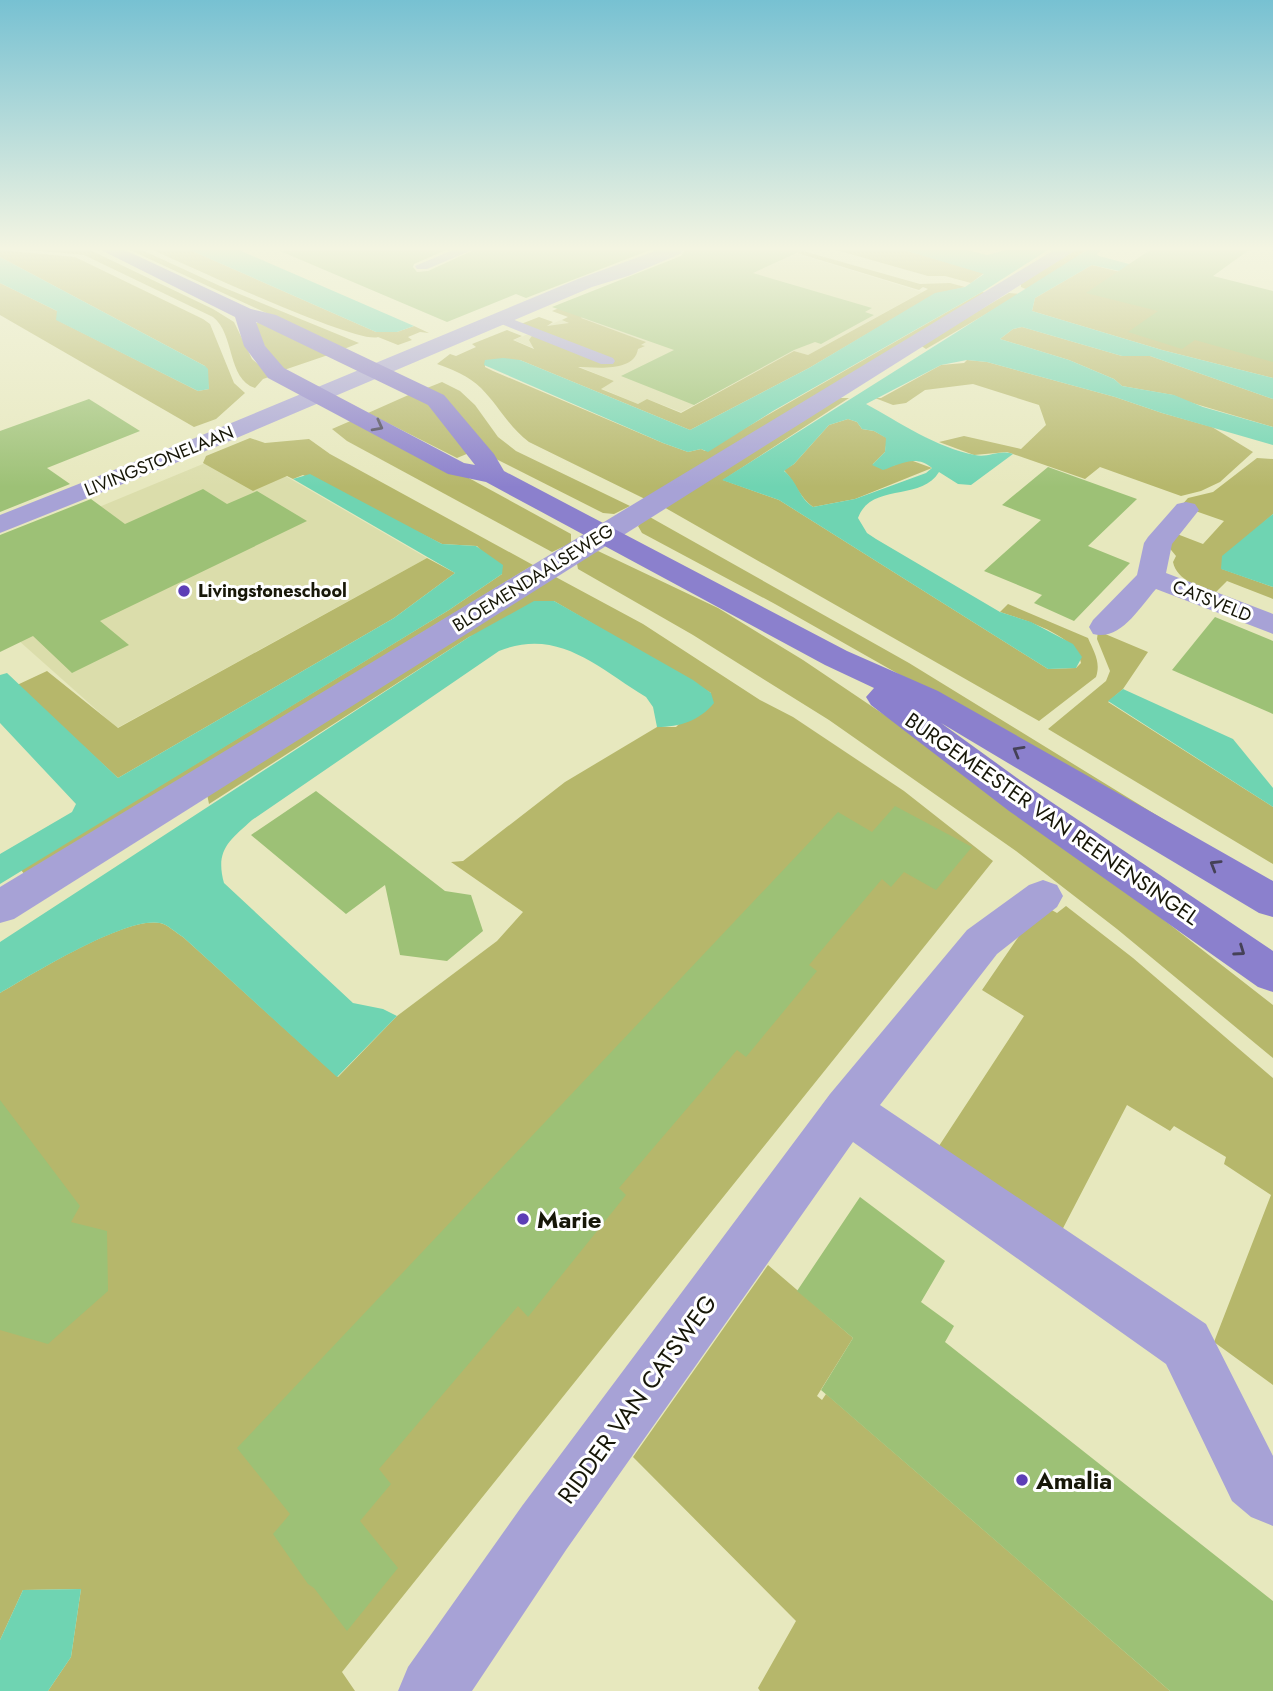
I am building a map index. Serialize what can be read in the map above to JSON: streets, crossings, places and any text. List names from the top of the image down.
{
  "streets": {
    "main road": ["BURGEMEESTER VAN REENENSINGEL"],
    "street": [
      "LIVINGSTONELAAN",
      "BLOEMENDAALSEWEG",
      "CATSVELD",
      "RIDDER VAN CATSWEG"
    ]
  },
  "crossings": [
    ["LIVINGSTONELAAN", "BURGEMEESTER VAN REENENSINGEL"],
    ["BLOEMENDAALSEWEG", "BURGEMEESTER VAN REENENSINGEL"]
  ],
  "places": ["Livingstoneschool", "Marie", "Amalia"]
}
